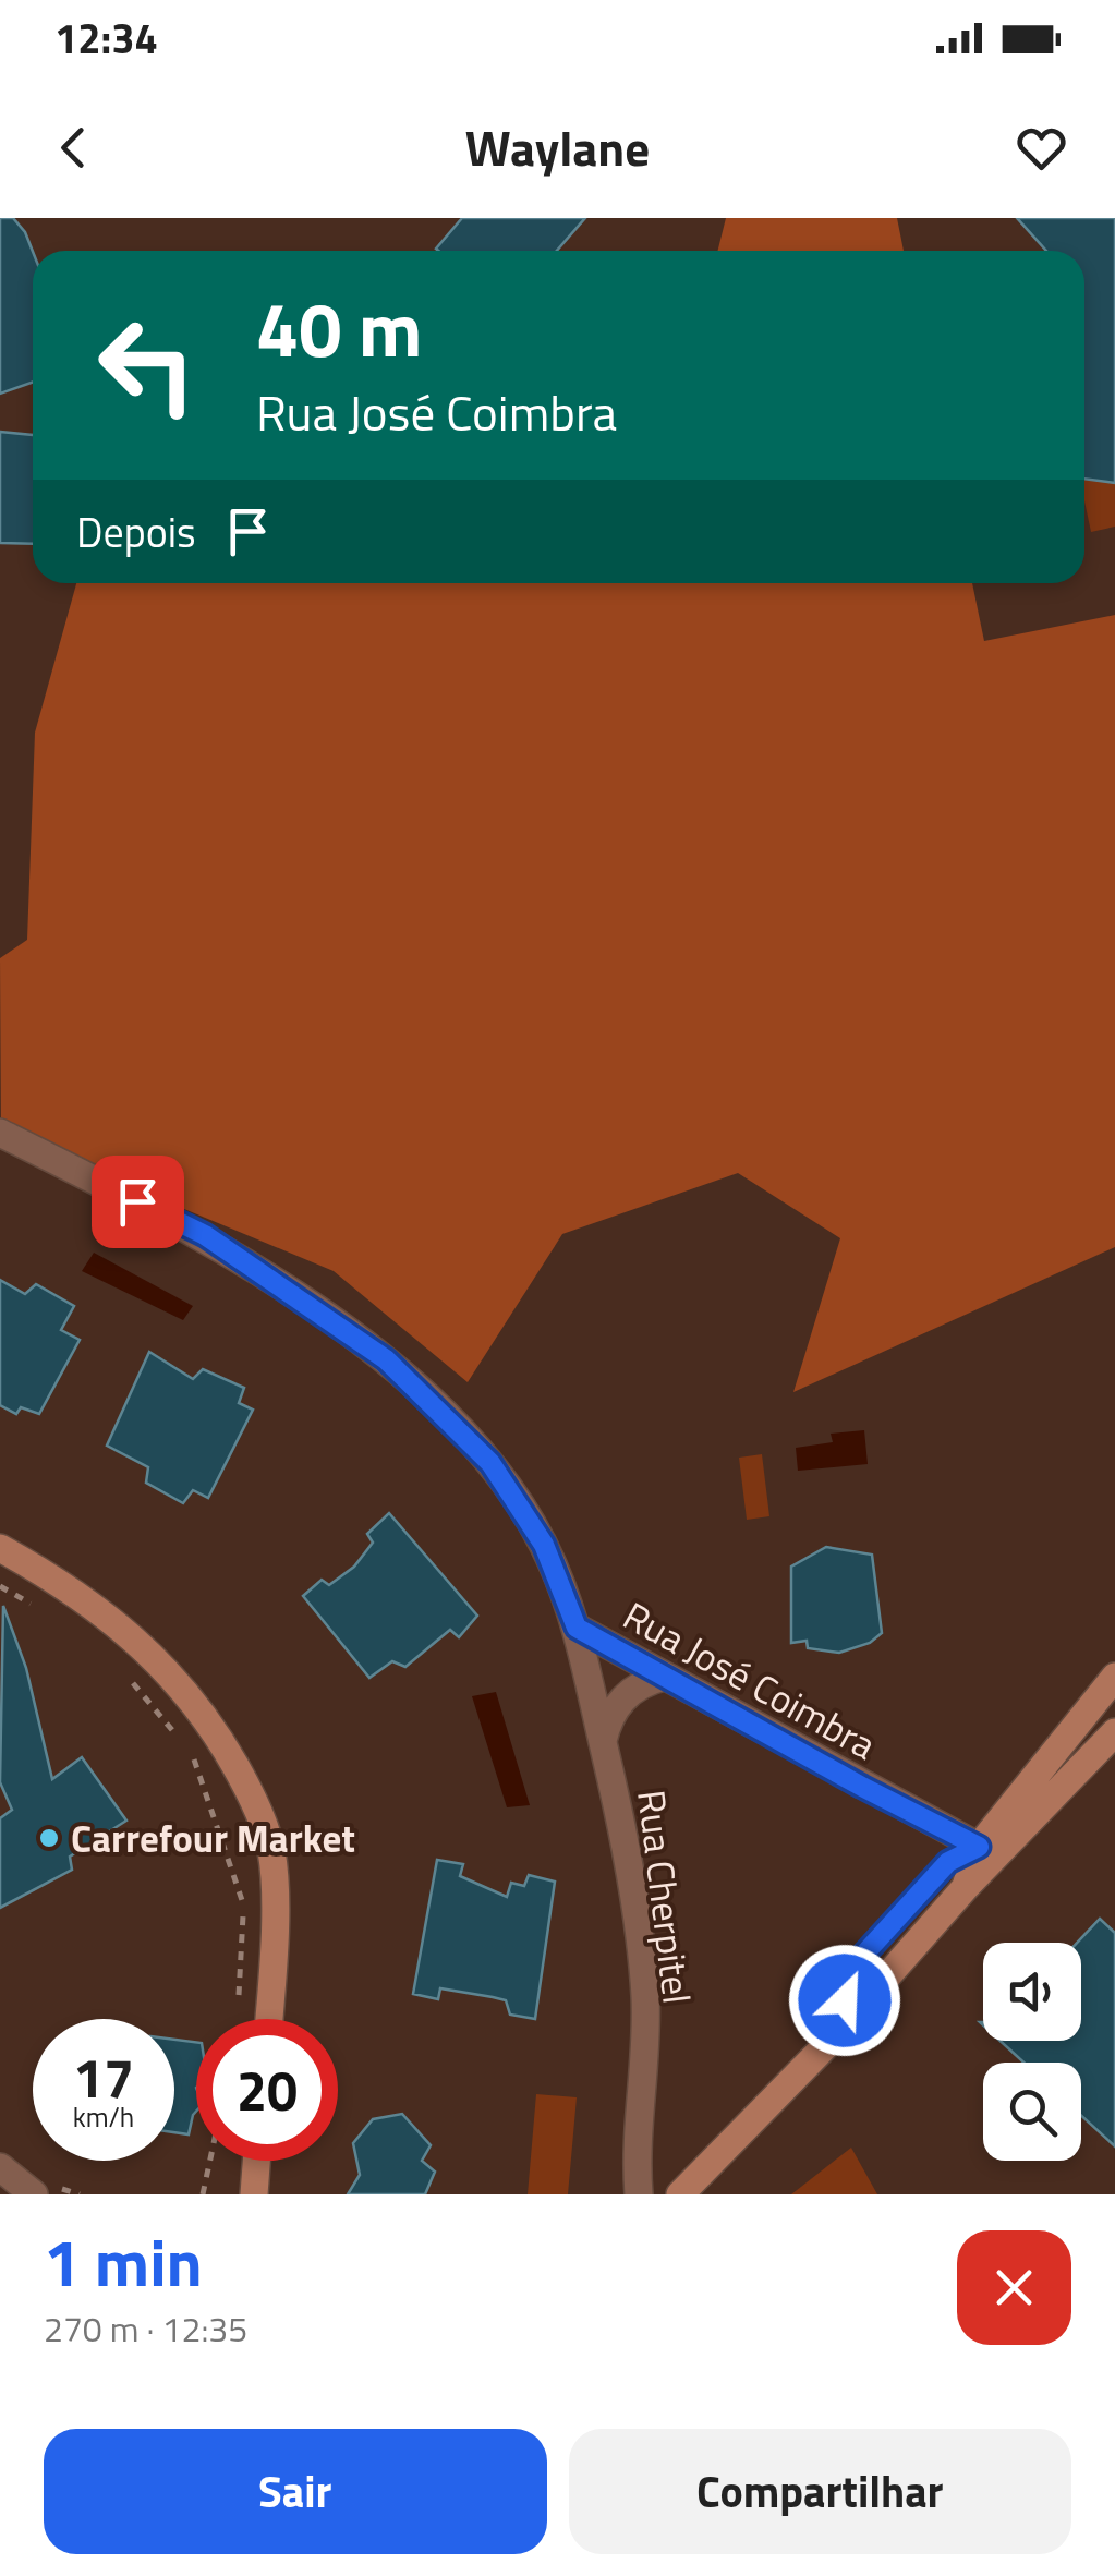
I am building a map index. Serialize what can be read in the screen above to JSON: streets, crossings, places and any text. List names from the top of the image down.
{
  "streets": {
    "street": ["Rua José Coimbra", "Rua Cherpitel"]
  },
  "crossings": [
    ["Rua José Coimbra", "Rua Cherpitel"]
  ],
  "places": ["Carrefour Market"],
  "page": {
    "status": "12:34",
    "header": "Waylane",
    "turn": ["40 m", "Rua José Coimbra"],
    "then": "Depois",
    "speed": "17 km/h",
    "limit": "20",
    "heading": ["1 min", "270 m · 12:35"],
    "buttons": ["Sair", "Compartilhar"]
  }
}
